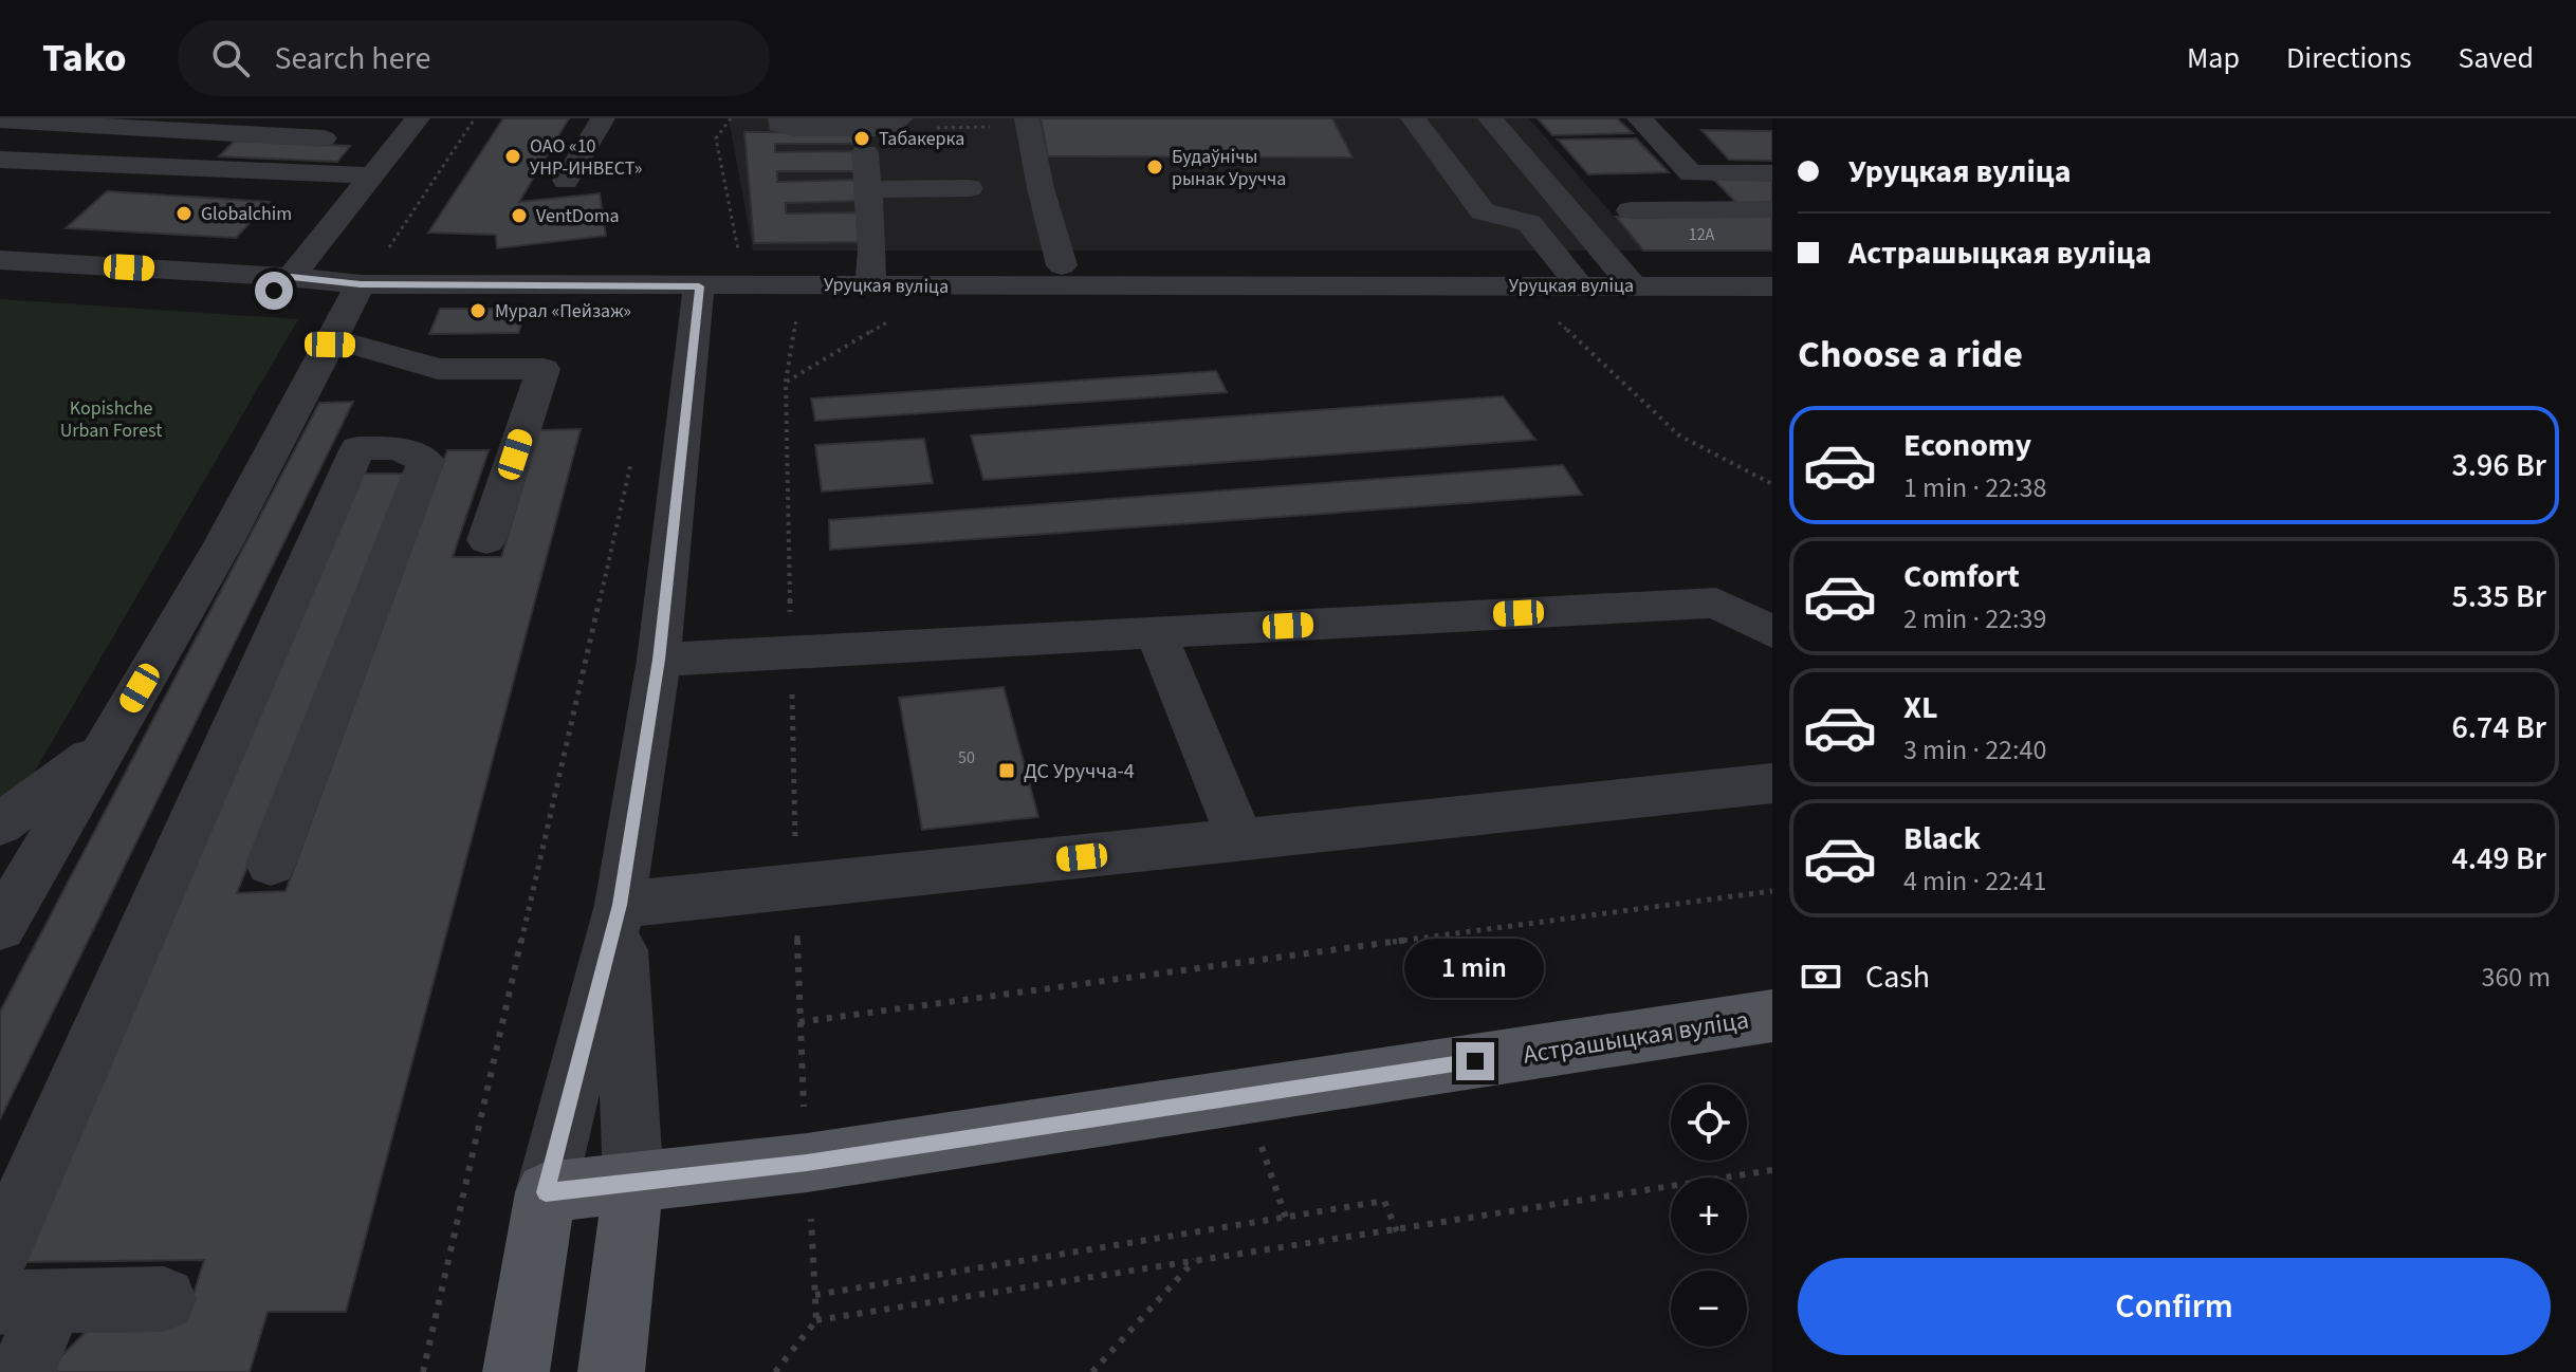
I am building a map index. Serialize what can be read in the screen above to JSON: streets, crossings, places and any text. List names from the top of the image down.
{
  "streets": {
    "main road": ["Астрашыцкая вуліца"],
    "street": ["Уруцкая вуліца"]
  },
  "parks": ["Kopishche Urban Forest"],
  "places": {
    "other": [
      "Табакерка",
      "ОАО «10 УНР-ИНВЕСТ»",
      "Будаўнічы рынак Уручча",
      "Globalchim",
      "VentDoma",
      "Мурал «Пейзаж»"
    ],
    "transit": ["ДС Уручча-4"]
  },
  "house_numbers": ["12А", "50"],
  "page": {
    "header": "Tako",
    "search": "Search here",
    "nav": ["Map", "Directions", "Saved"],
    "banner": ["Уруцкая вуліца", "Астрашыцкая вуліца"],
    "heading": "Choose a ride",
    "list": [
      {
        "name": "Economy",
        "note": "1 min · 22:38",
        "value": "3.96 Br"
      },
      {
        "name": "Comfort",
        "note": "2 min · 22:39",
        "value": "5.35 Br"
      },
      {
        "name": "XL",
        "note": "3 min · 22:40",
        "value": "6.74 Br"
      },
      {
        "name": "Black",
        "note": "4 min · 22:41",
        "value": "4.49 Br"
      }
    ],
    "pay": ["Cash", "360 m"],
    "bubble": "1 min",
    "map_buttons": ["+", "−"],
    "buttons": "Confirm"
  }
}
